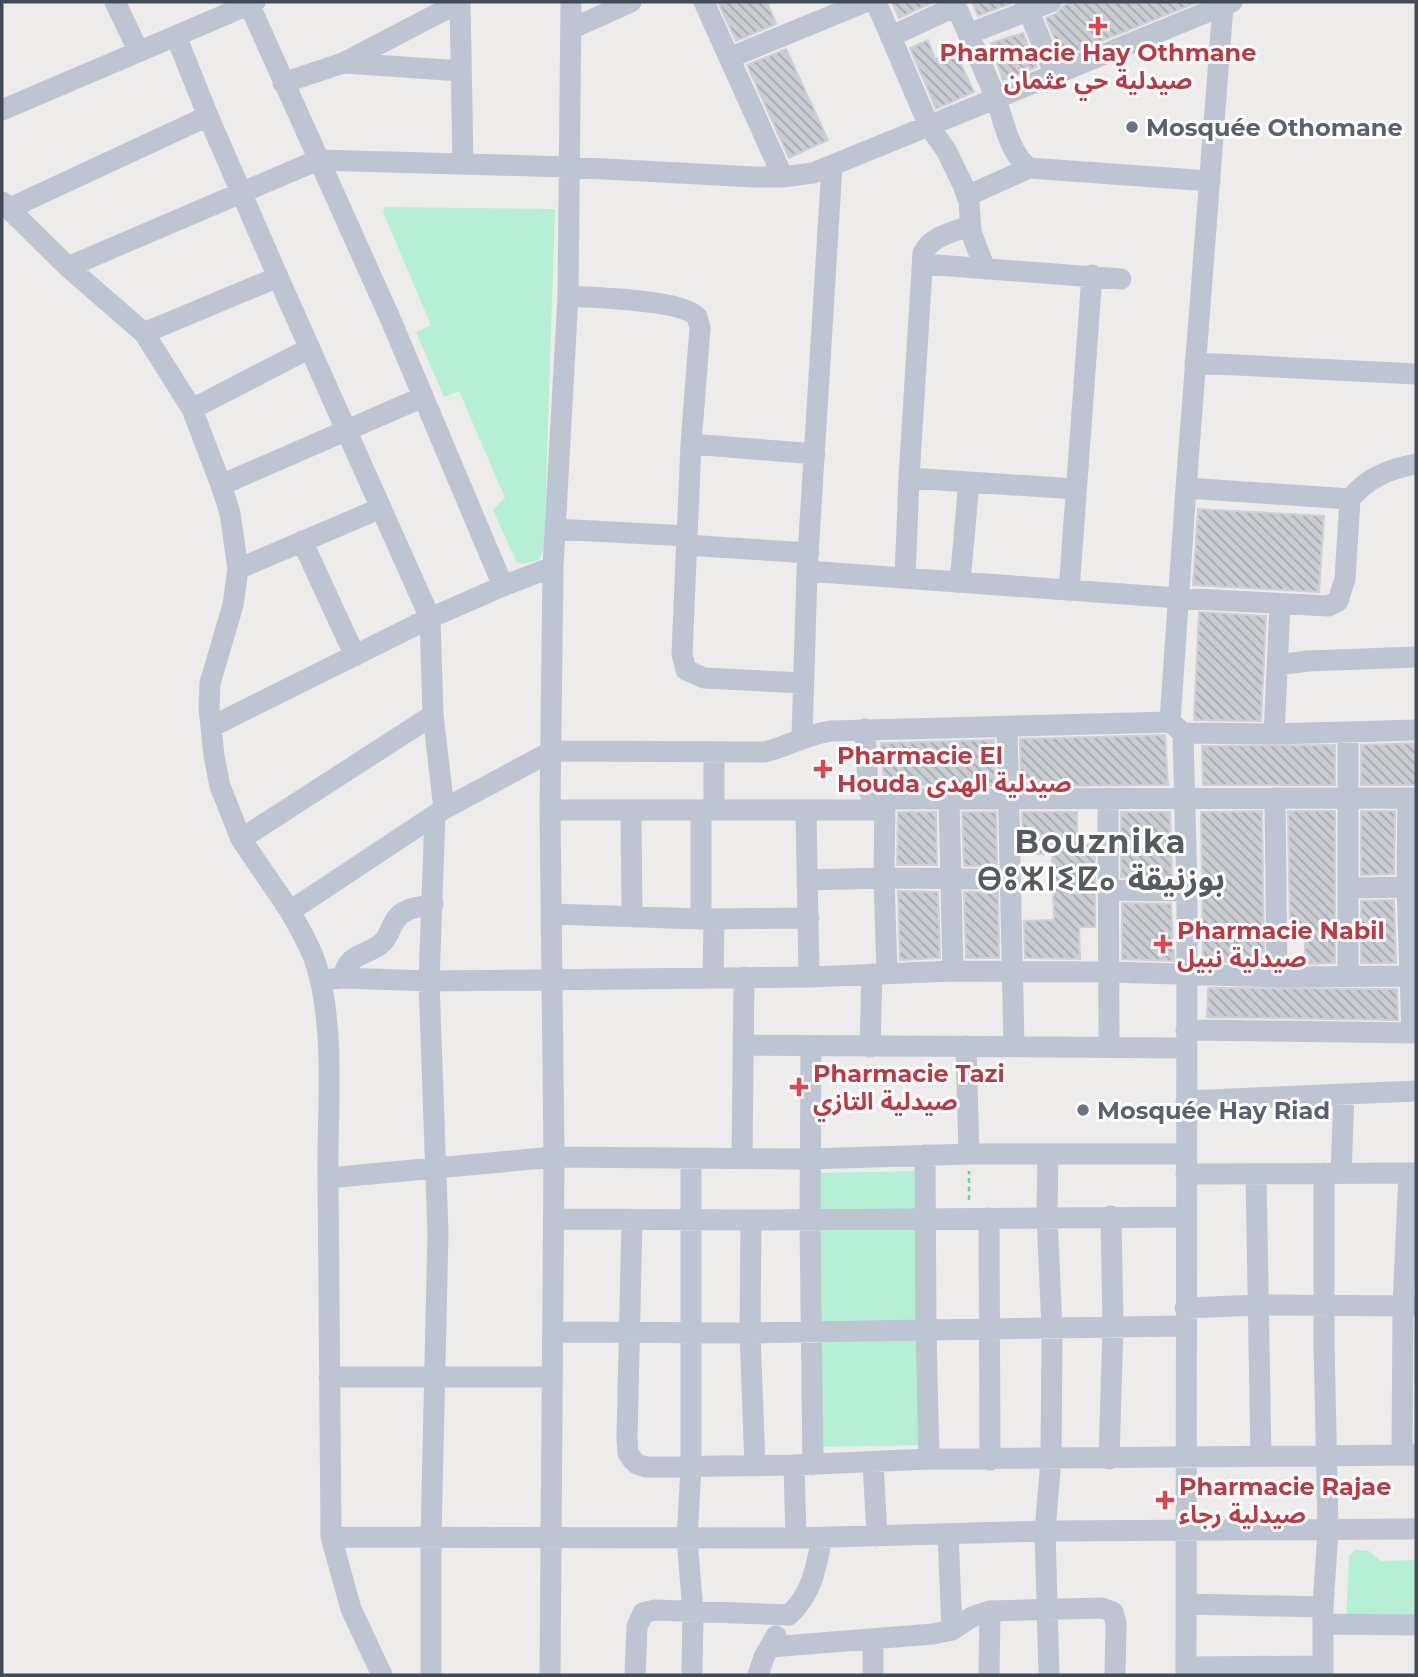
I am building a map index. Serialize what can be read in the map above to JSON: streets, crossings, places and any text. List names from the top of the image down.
{
  "districts": ["Bouznika ⴱⵓⵣⵏⵉⵇⴰ بوزنيقة"],
  "places": {
    "health": [
      "Pharmacie Hay Othmane صيدلية حي عثمان",
      "Pharmacie El Houda صيدلية الهدى",
      "Pharmacie Nabil صيدلية نبيل",
      "Pharmacie Tazi صيدلية التازي",
      "Pharmacie Rajae صيدلية رجاء"
    ],
    "other": ["Mosquée Othomane", "Mosquée Hay Riad"]
  }
}
